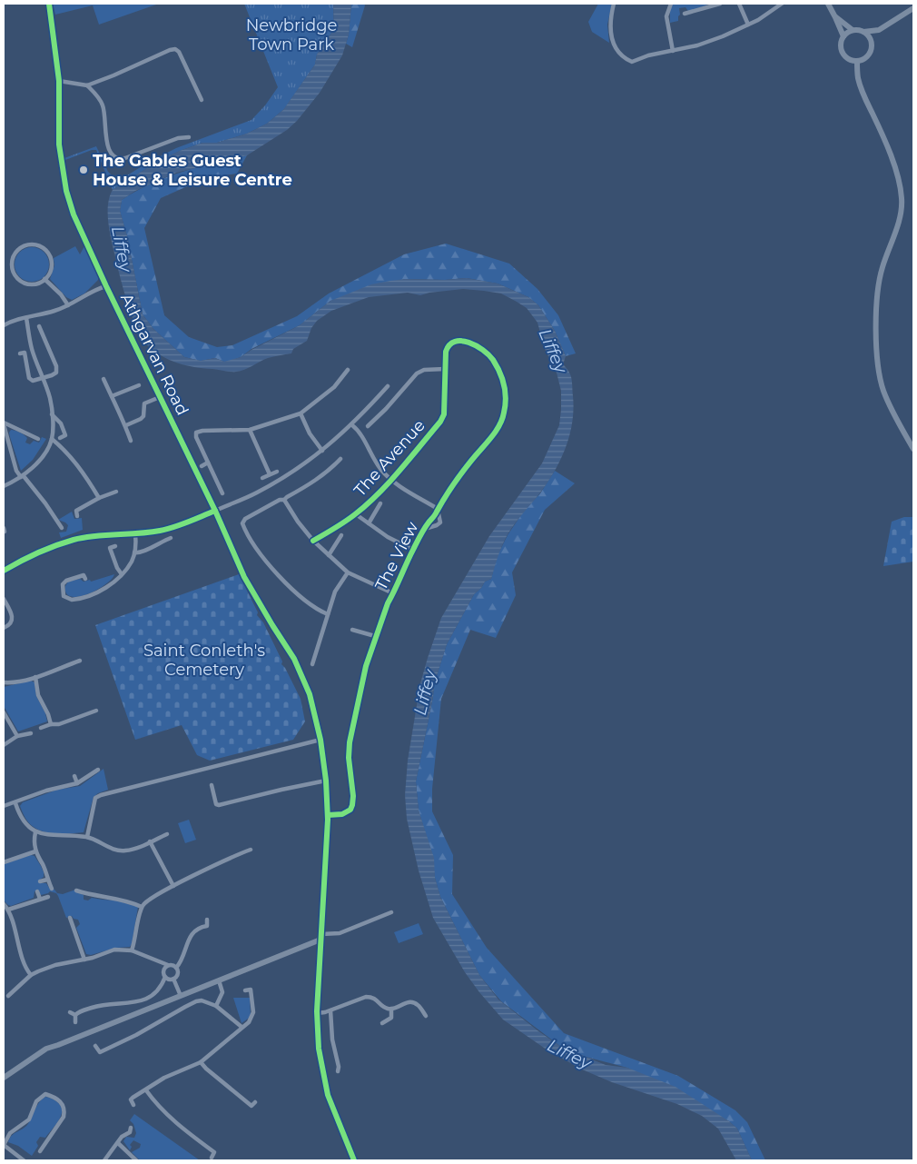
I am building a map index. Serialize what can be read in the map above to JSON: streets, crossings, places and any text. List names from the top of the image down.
{
  "streets": {
    "main road": ["Athgarvan Road"],
    "street": ["The Avenue", "The View"]
  },
  "crossings": [
    ["Athgarvan Road", "The View"],
    ["The Avenue", "The View"]
  ],
  "water": ["Liffey"],
  "parks": ["Newbridge Town Park", "Saint Conleth's Cemetery"],
  "places": ["The Gables Guest House & Leisure Centre"]
}
